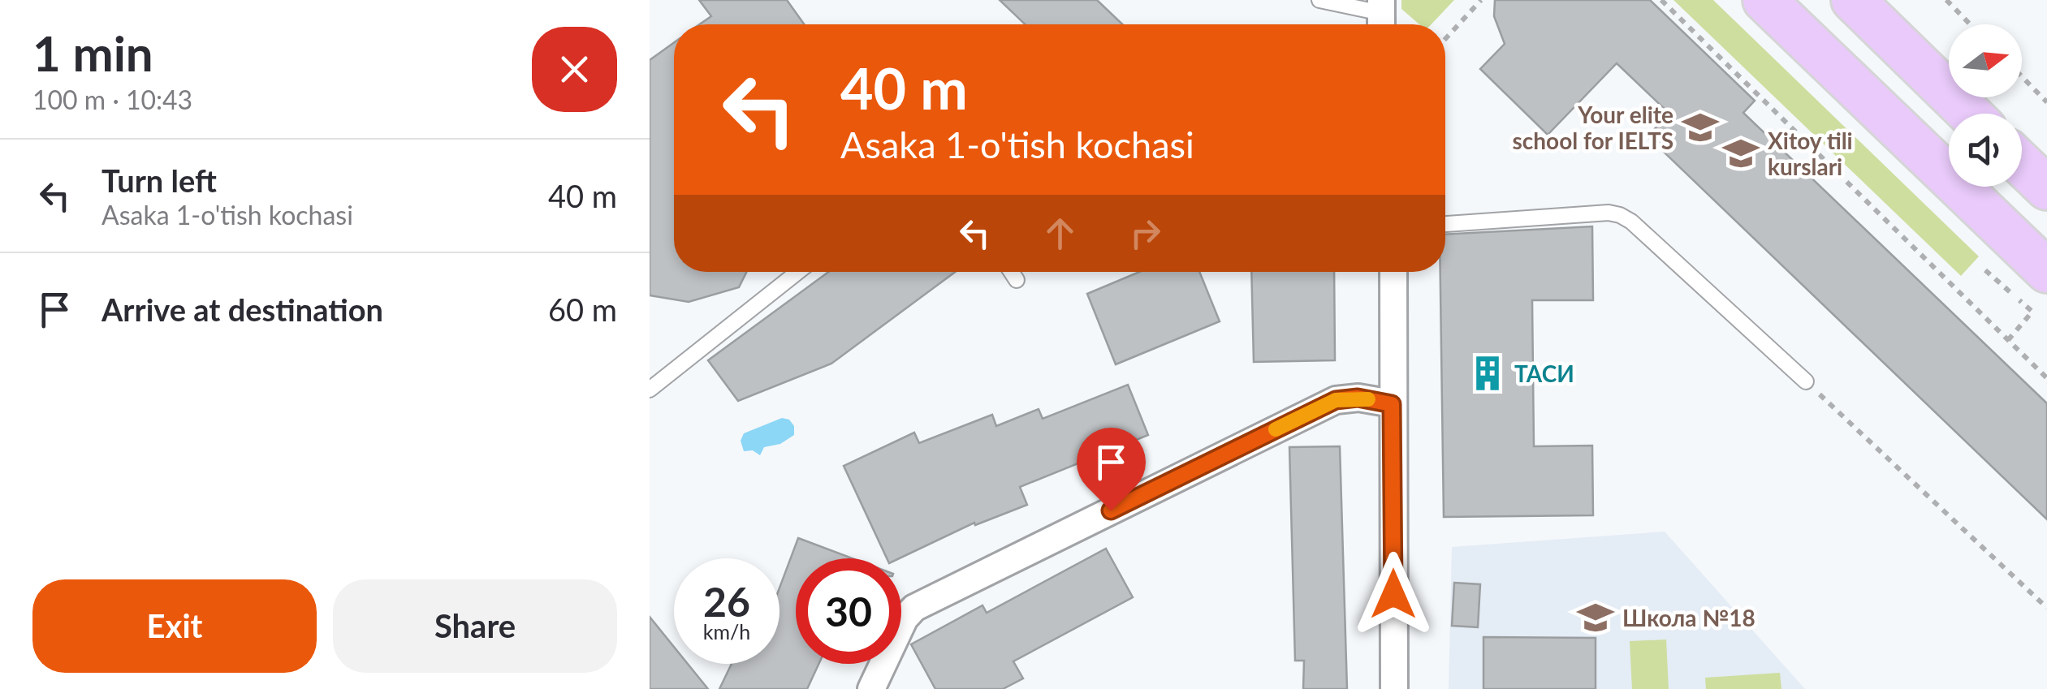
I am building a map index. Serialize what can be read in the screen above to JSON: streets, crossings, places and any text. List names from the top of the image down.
{
  "places": {
    "school or university": ["Your elite school for IELTS", "Xitoy tili kurslari", "Школа №18"],
    "building": ["ТАСИ"]
  },
  "north": "right",
  "page": {
    "heading": ["1 min", "100 m · 10:43"],
    "turn": ["40 m", "Asaka 1-o'tish kochasi"],
    "list": [
      {
        "name": "Turn left",
        "note": "Asaka 1-o'tish kochasi",
        "value": "40 m"
      },
      {
        "name": "Arrive at destination",
        "value": "60 m"
      }
    ],
    "speed": "26 km/h",
    "limit": "30",
    "buttons": ["Exit", "Share"]
  }
}
